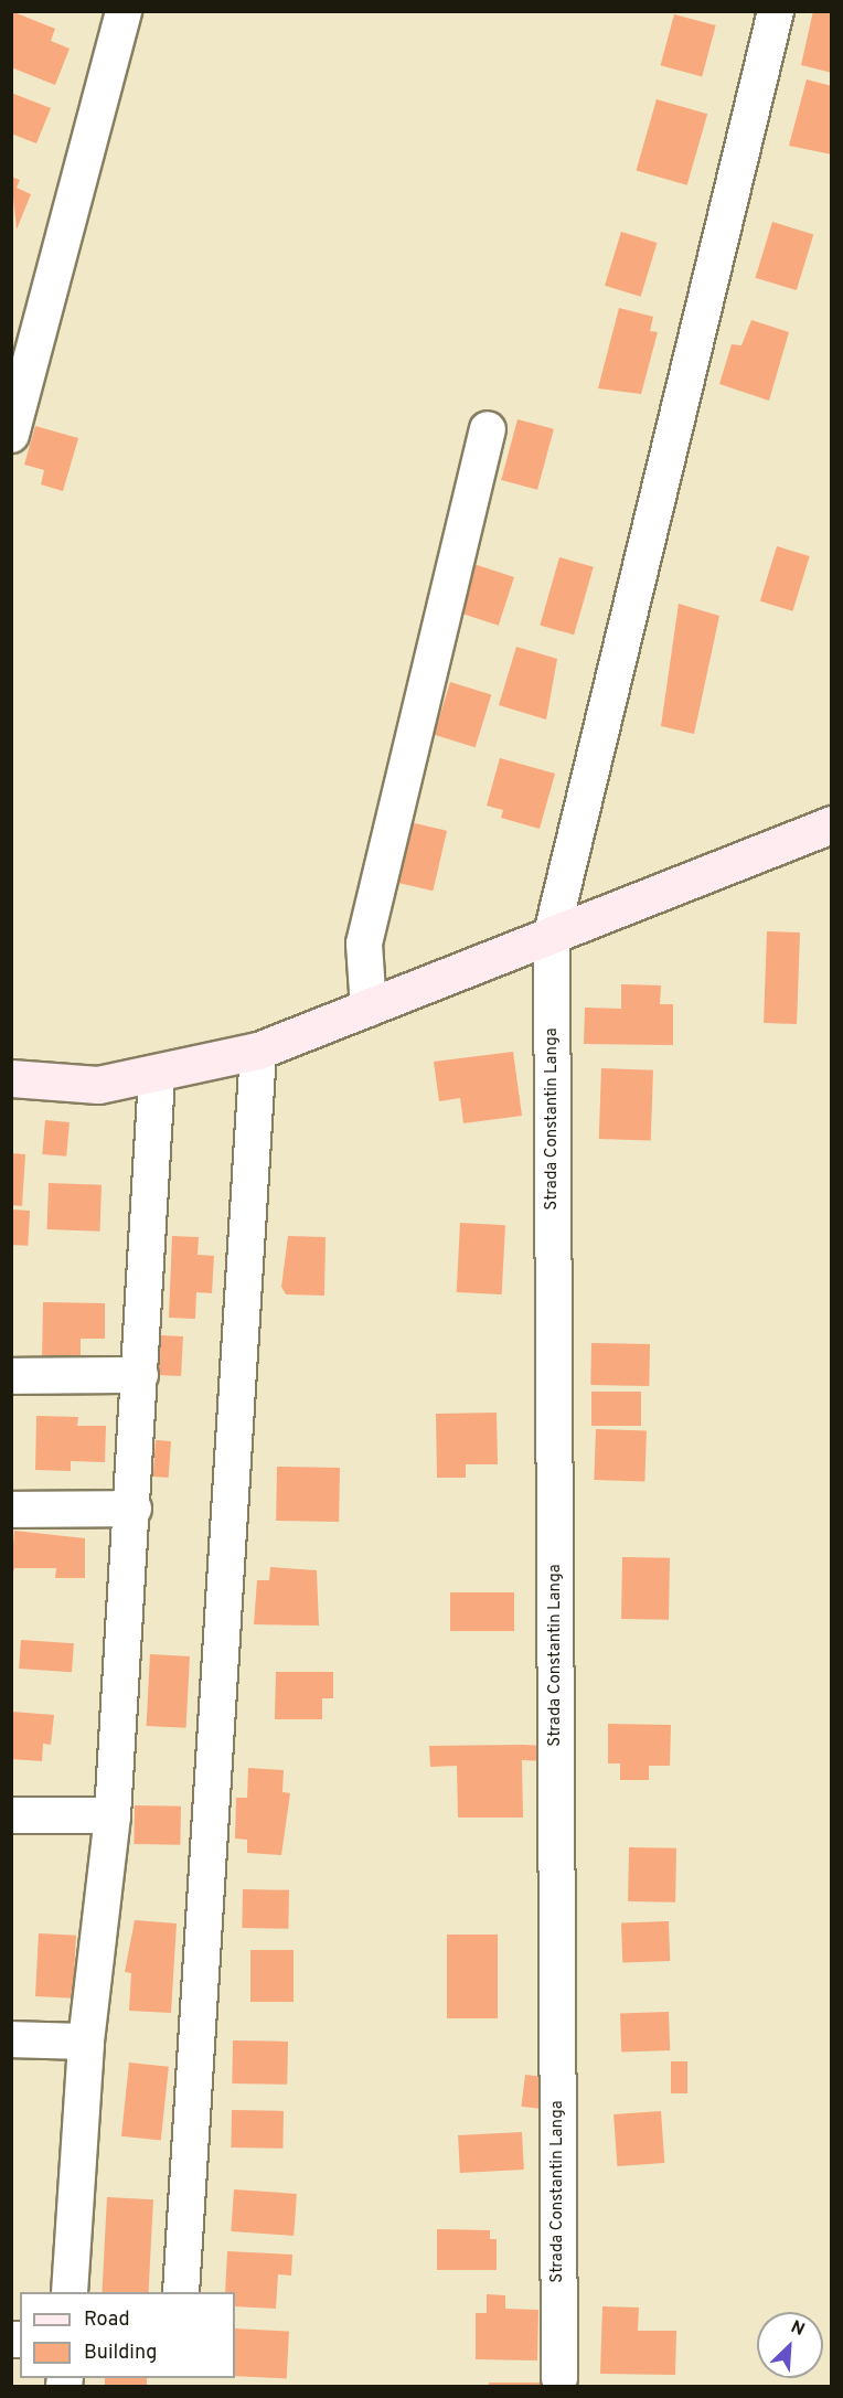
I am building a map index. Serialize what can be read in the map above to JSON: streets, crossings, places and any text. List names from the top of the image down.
{
  "streets": {
    "street": ["Strada Constantin Langa"]
  },
  "legend": ["Road", "Building"],
  "north": "top right"
}
